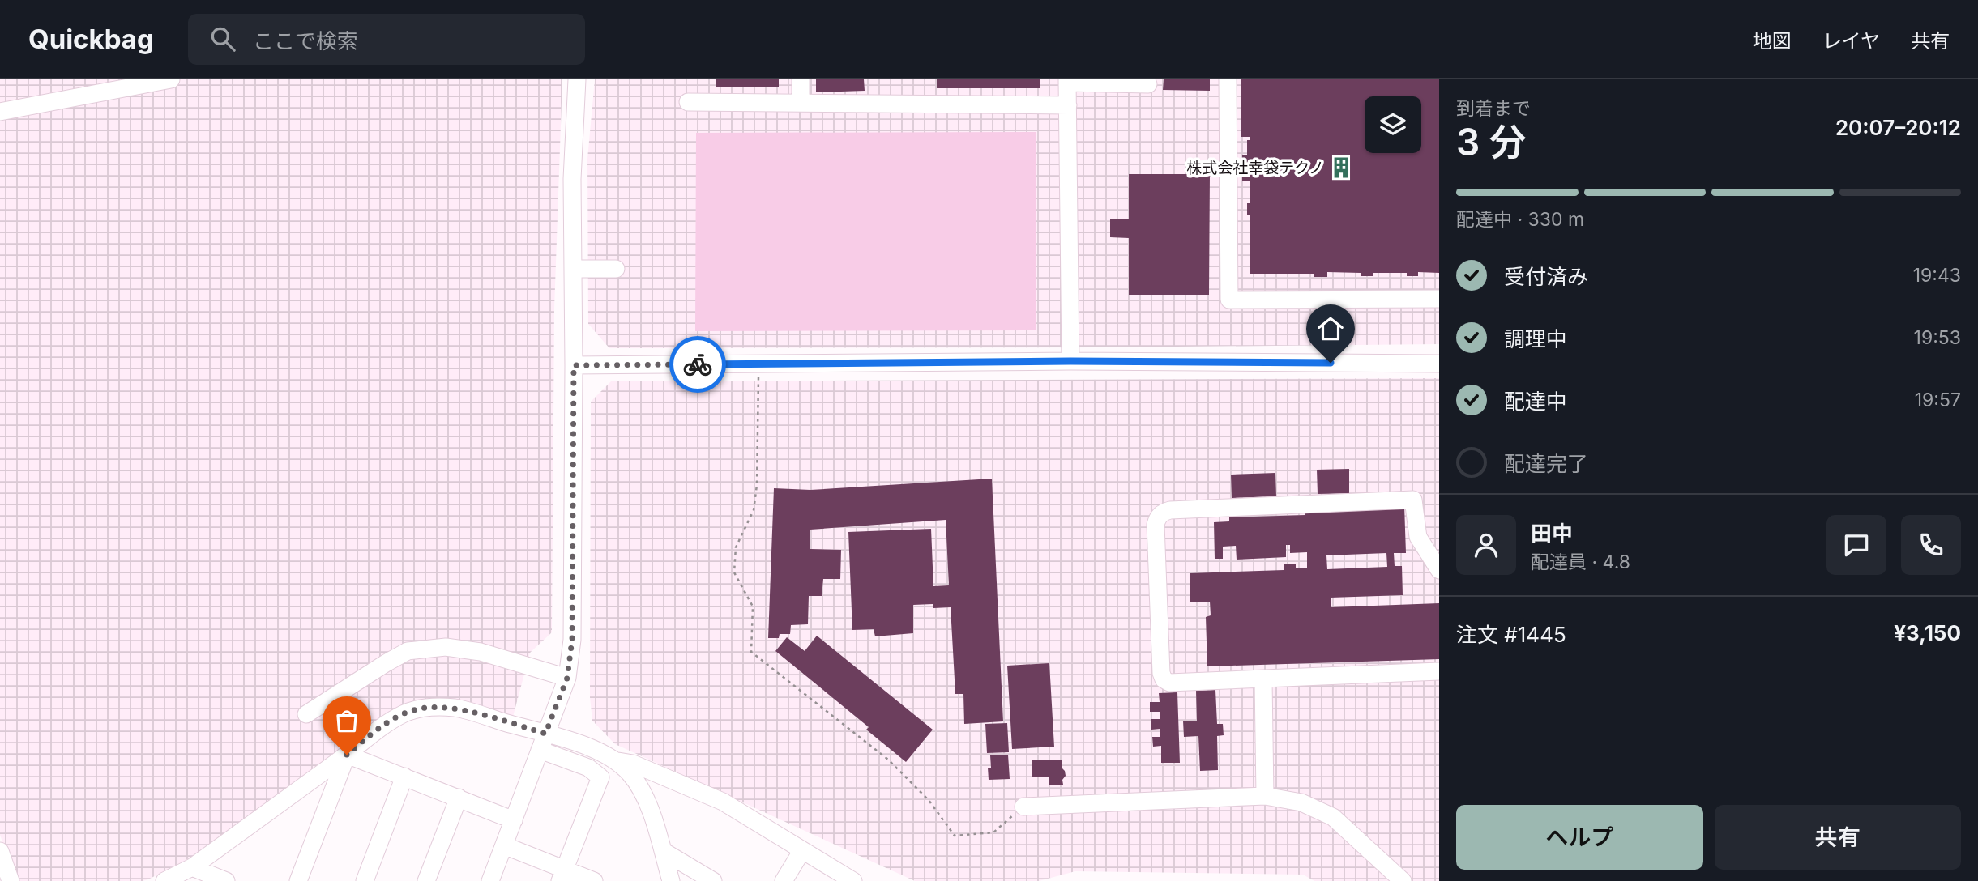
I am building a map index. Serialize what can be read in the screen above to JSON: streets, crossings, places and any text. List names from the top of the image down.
{
  "places": {
    "building": ["株式会社幸袋テクノ"]
  },
  "page": {
    "header": "Quickbag",
    "search": "ここで検索",
    "nav": ["地図", "レイヤ", "共有"],
    "heading": ["3 分", "到着まで", "20:07–20:12"],
    "panel": [
      "田中",
      "配達員 · 4.8",
      "注文 #1445",
      "¥3,150"
    ],
    "bar": "配達中 · 330 m",
    "list": [
      ["受付済み", "19:43"],
      ["調理中", "19:53"],
      ["配達中", "19:57"],
      "配達完了"
    ],
    "buttons": ["ヘルプ", "共有"]
  }
}
